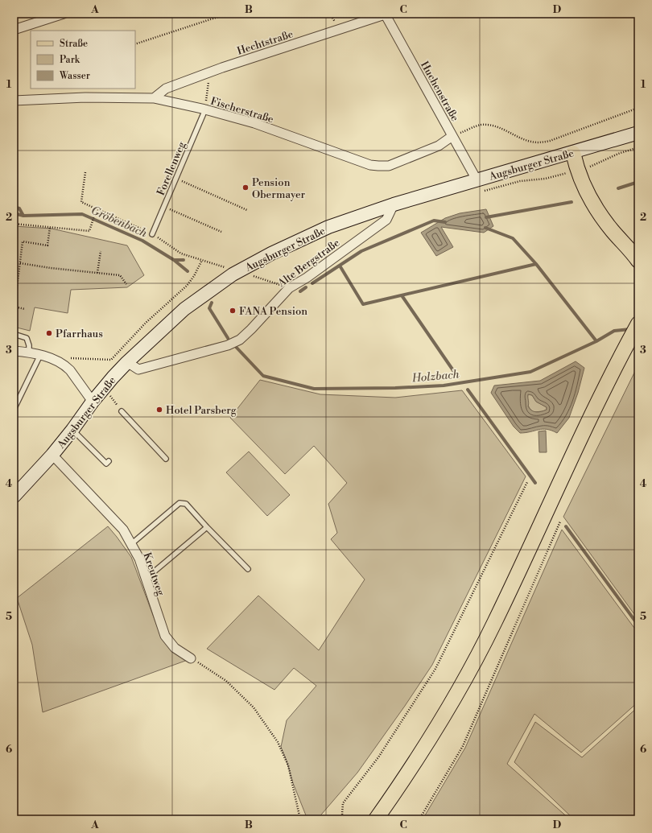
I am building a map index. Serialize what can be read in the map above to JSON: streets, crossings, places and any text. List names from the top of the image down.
{
  "streets": {
    "street": [
      "Hechtstraße",
      "Huchenstraße",
      "Fischerstraße",
      "Augsburger Straße",
      "Alte Bergstraße",
      "Kreutweg"
    ],
    "lane": ["Forellenweg"]
  },
  "crossings": [
    ["Hechtstraße", "Huchenstraße"],
    ["Hechtstraße", "Fischerstraße"],
    ["Huchenstraße", "Fischerstraße"],
    ["Huchenstraße", "Augsburger Straße"],
    ["Fischerstraße", "Forellenweg"],
    ["Augsburger Straße", "Alte Bergstraße"],
    ["Augsburger Straße", "Kreutweg"]
  ],
  "water": ["Gröbenbach", "Holzbach"],
  "places": [
    "Pension Obermayer",
    "FANA Pension",
    "Pfarrhaus",
    "Hotel Parsberg"
  ],
  "legend": ["Straße", "Park", "Wasser"],
  "grid": {
    "columns": [
      "A",
      "B",
      "C",
      "D"
    ],
    "rows": [
      "1",
      "2",
      "3",
      "4",
      "5",
      "6"
    ]
  }
}
